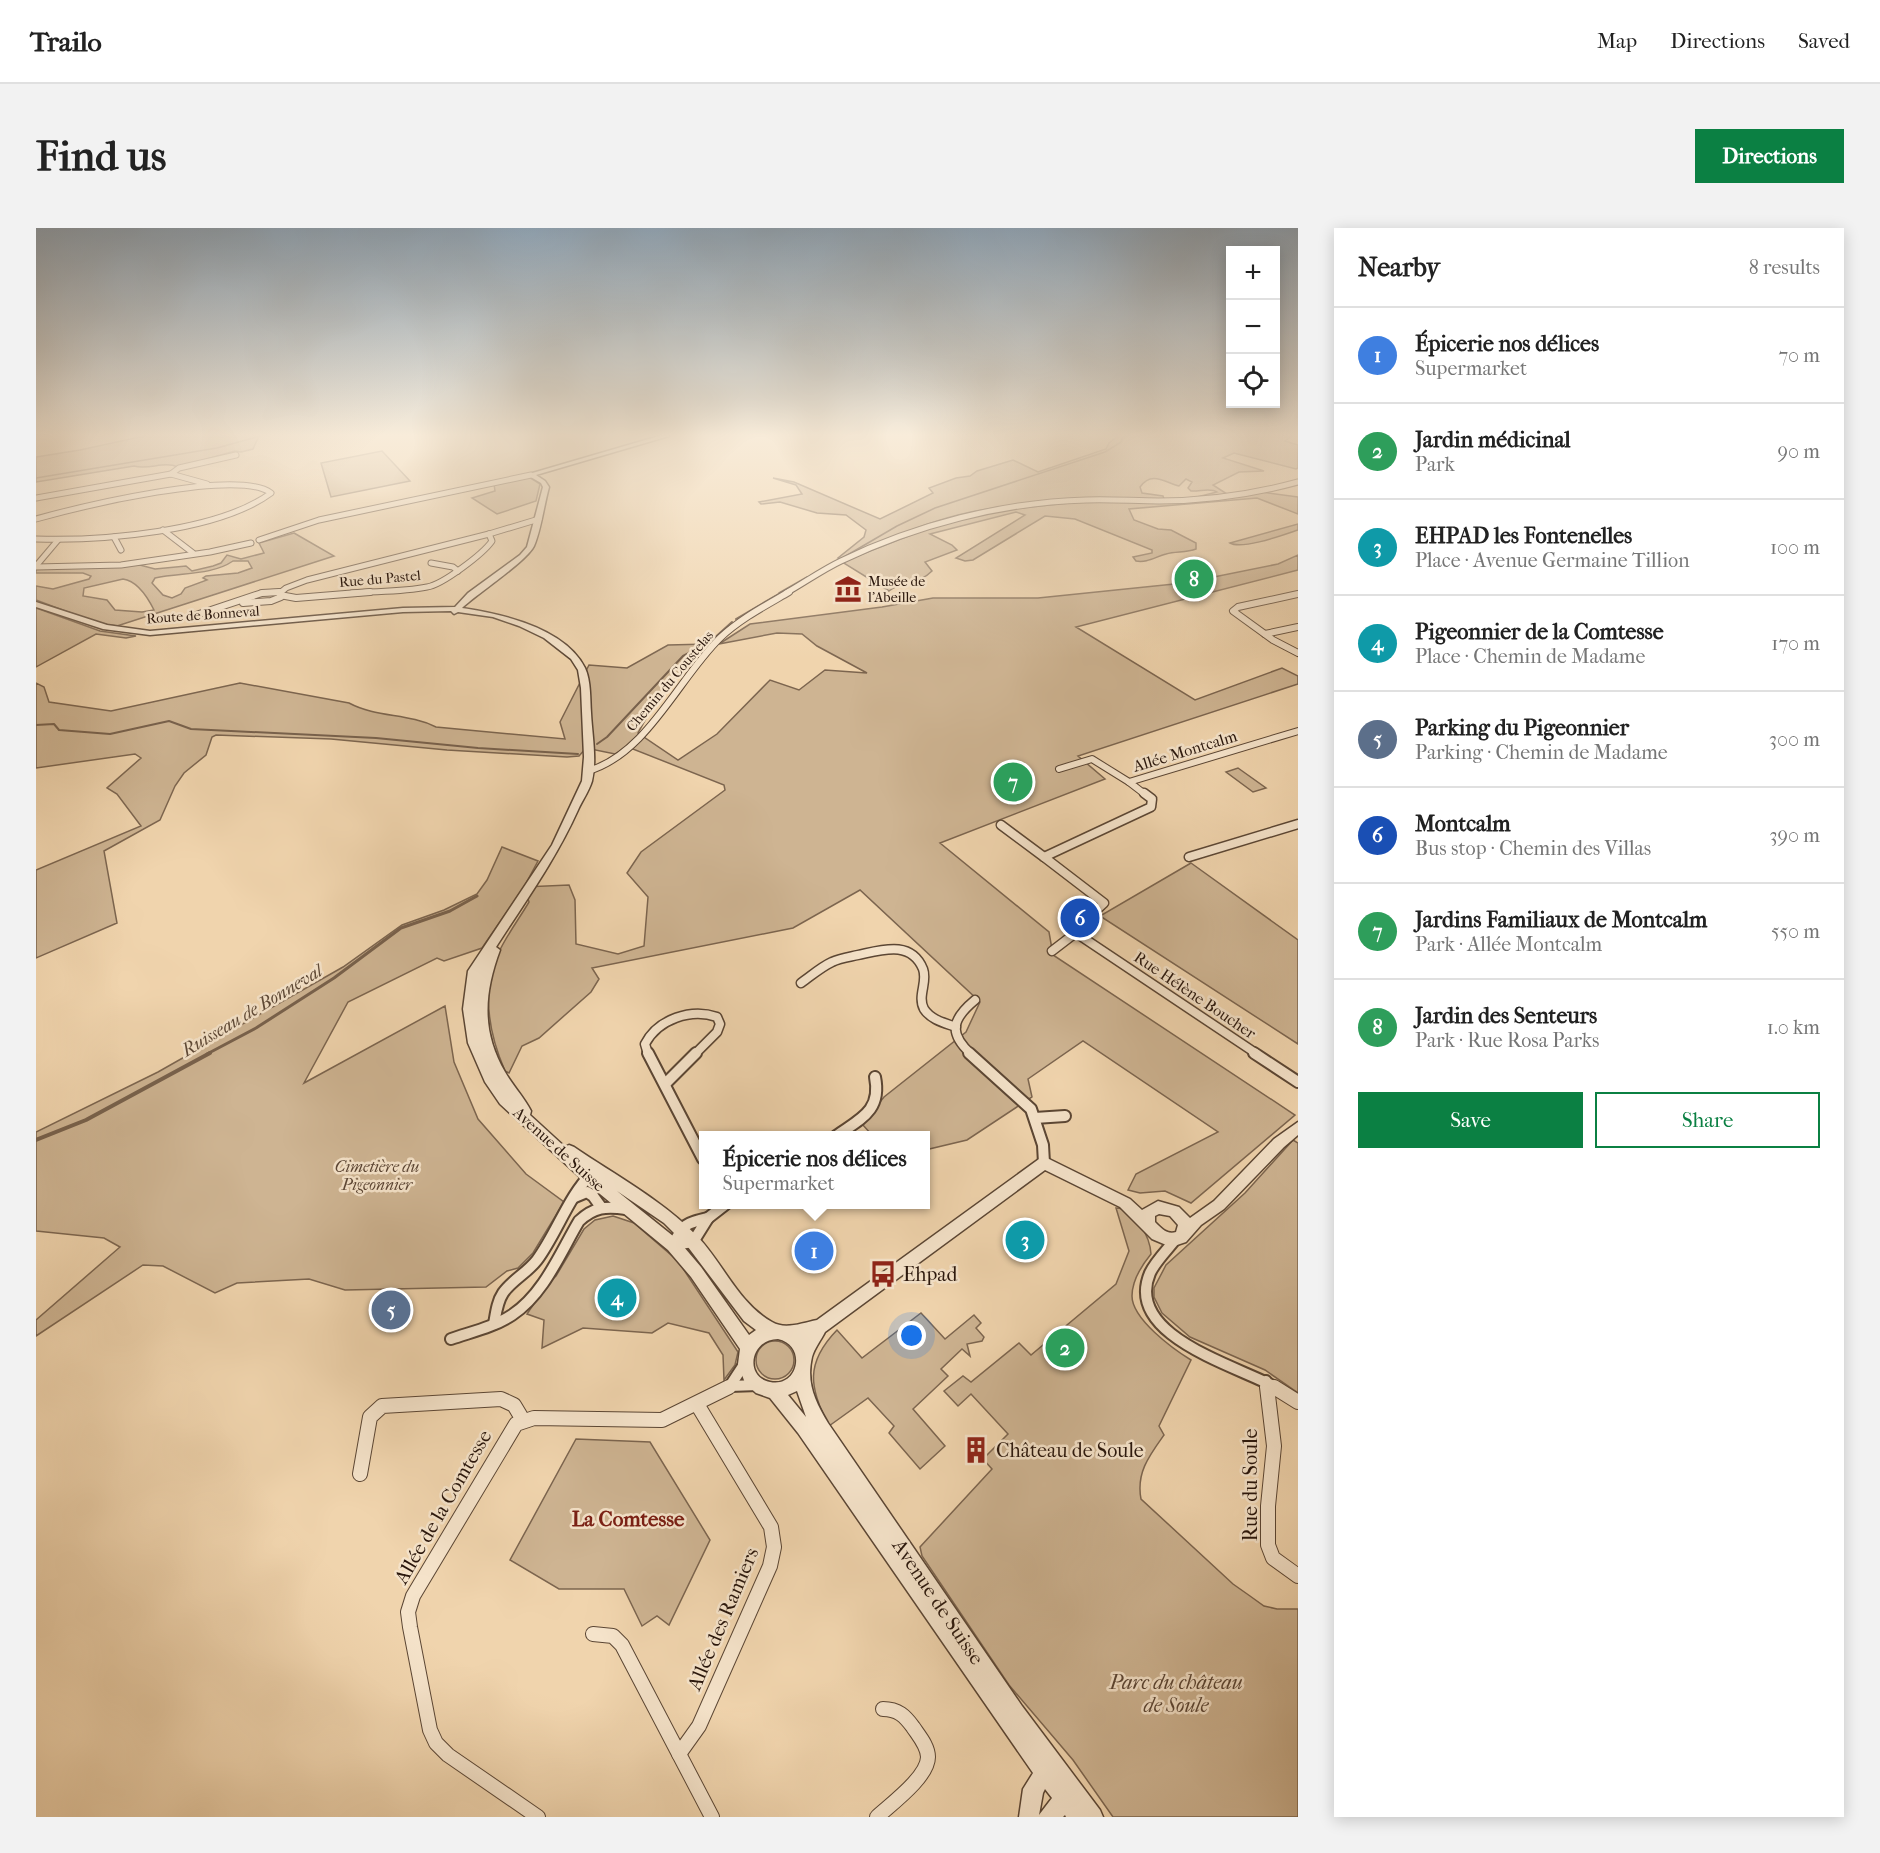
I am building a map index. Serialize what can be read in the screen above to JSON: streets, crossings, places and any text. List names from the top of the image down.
{
  "streets": {
    "street": [
      "Rue du Pastel",
      "Route de Bonneval",
      "Chemin du Coustelas",
      "Allée Montcalm",
      "Rue Hélène Boucher",
      "Avenue de Suisse",
      "Rue du Soule",
      "Allée de la Comtesse",
      "Allée des Ramiers"
    ]
  },
  "crossings": [
    ["Route de Bonneval", "Chemin du Coustelas"],
    ["Route de Bonneval", "Avenue de Suisse"],
    ["Chemin du Coustelas", "Avenue de Suisse"]
  ],
  "districts": ["La Comtesse"],
  "water": ["Ruisseau de Bonneval"],
  "parks": ["Cimetière du Pigeonnier", "Parc du château de Soule"],
  "places": {
    "museum": ["Musée de l'Abeille"],
    "bus stop": ["Ehpad"],
    "building": ["Château de Soule"]
  },
  "page": {
    "header": "Trailo",
    "nav": ["Map", "Directions", "Saved"],
    "buttons": [
      "Directions",
      ["Save", "Share"]
    ],
    "title": "Find us",
    "heading": ["Nearby", "8 results"],
    "map_buttons": ["+", "−"],
    "list": [
      {
        "mark": "1",
        "name": "Épicerie nos délices",
        "note": "Supermarket",
        "value": "70 m"
      },
      {
        "mark": "2",
        "name": "Jardin médicinal",
        "note": "Park",
        "value": "90 m"
      },
      {
        "mark": "3",
        "name": "EHPAD les Fontenelles",
        "note": "Place · Avenue Germaine Tillion",
        "value": "100 m"
      },
      {
        "mark": "4",
        "name": "Pigeonnier de la Comtesse",
        "note": "Place · Chemin de Madame",
        "value": "170 m"
      },
      {
        "mark": "5",
        "name": "Parking du Pigeonnier",
        "note": "Parking · Chemin de Madame",
        "value": "300 m"
      },
      {
        "mark": "6",
        "name": "Montcalm",
        "note": "Bus stop · Chemin des Villas",
        "value": "390 m"
      },
      {
        "mark": "7",
        "name": "Jardins Familiaux de Montcalm",
        "note": "Park · Allée Montcalm",
        "value": "550 m"
      },
      {
        "mark": "8",
        "name": "Jardin des Senteurs",
        "note": "Park · Rue Rosa Parks",
        "value": "1.0 km"
      }
    ],
    "pins": [
      "8",
      "7",
      "6",
      "3",
      "1",
      "4",
      "5",
      "2"
    ],
    "popup": ["Épicerie nos délices", "Supermarket"]
  }
}
